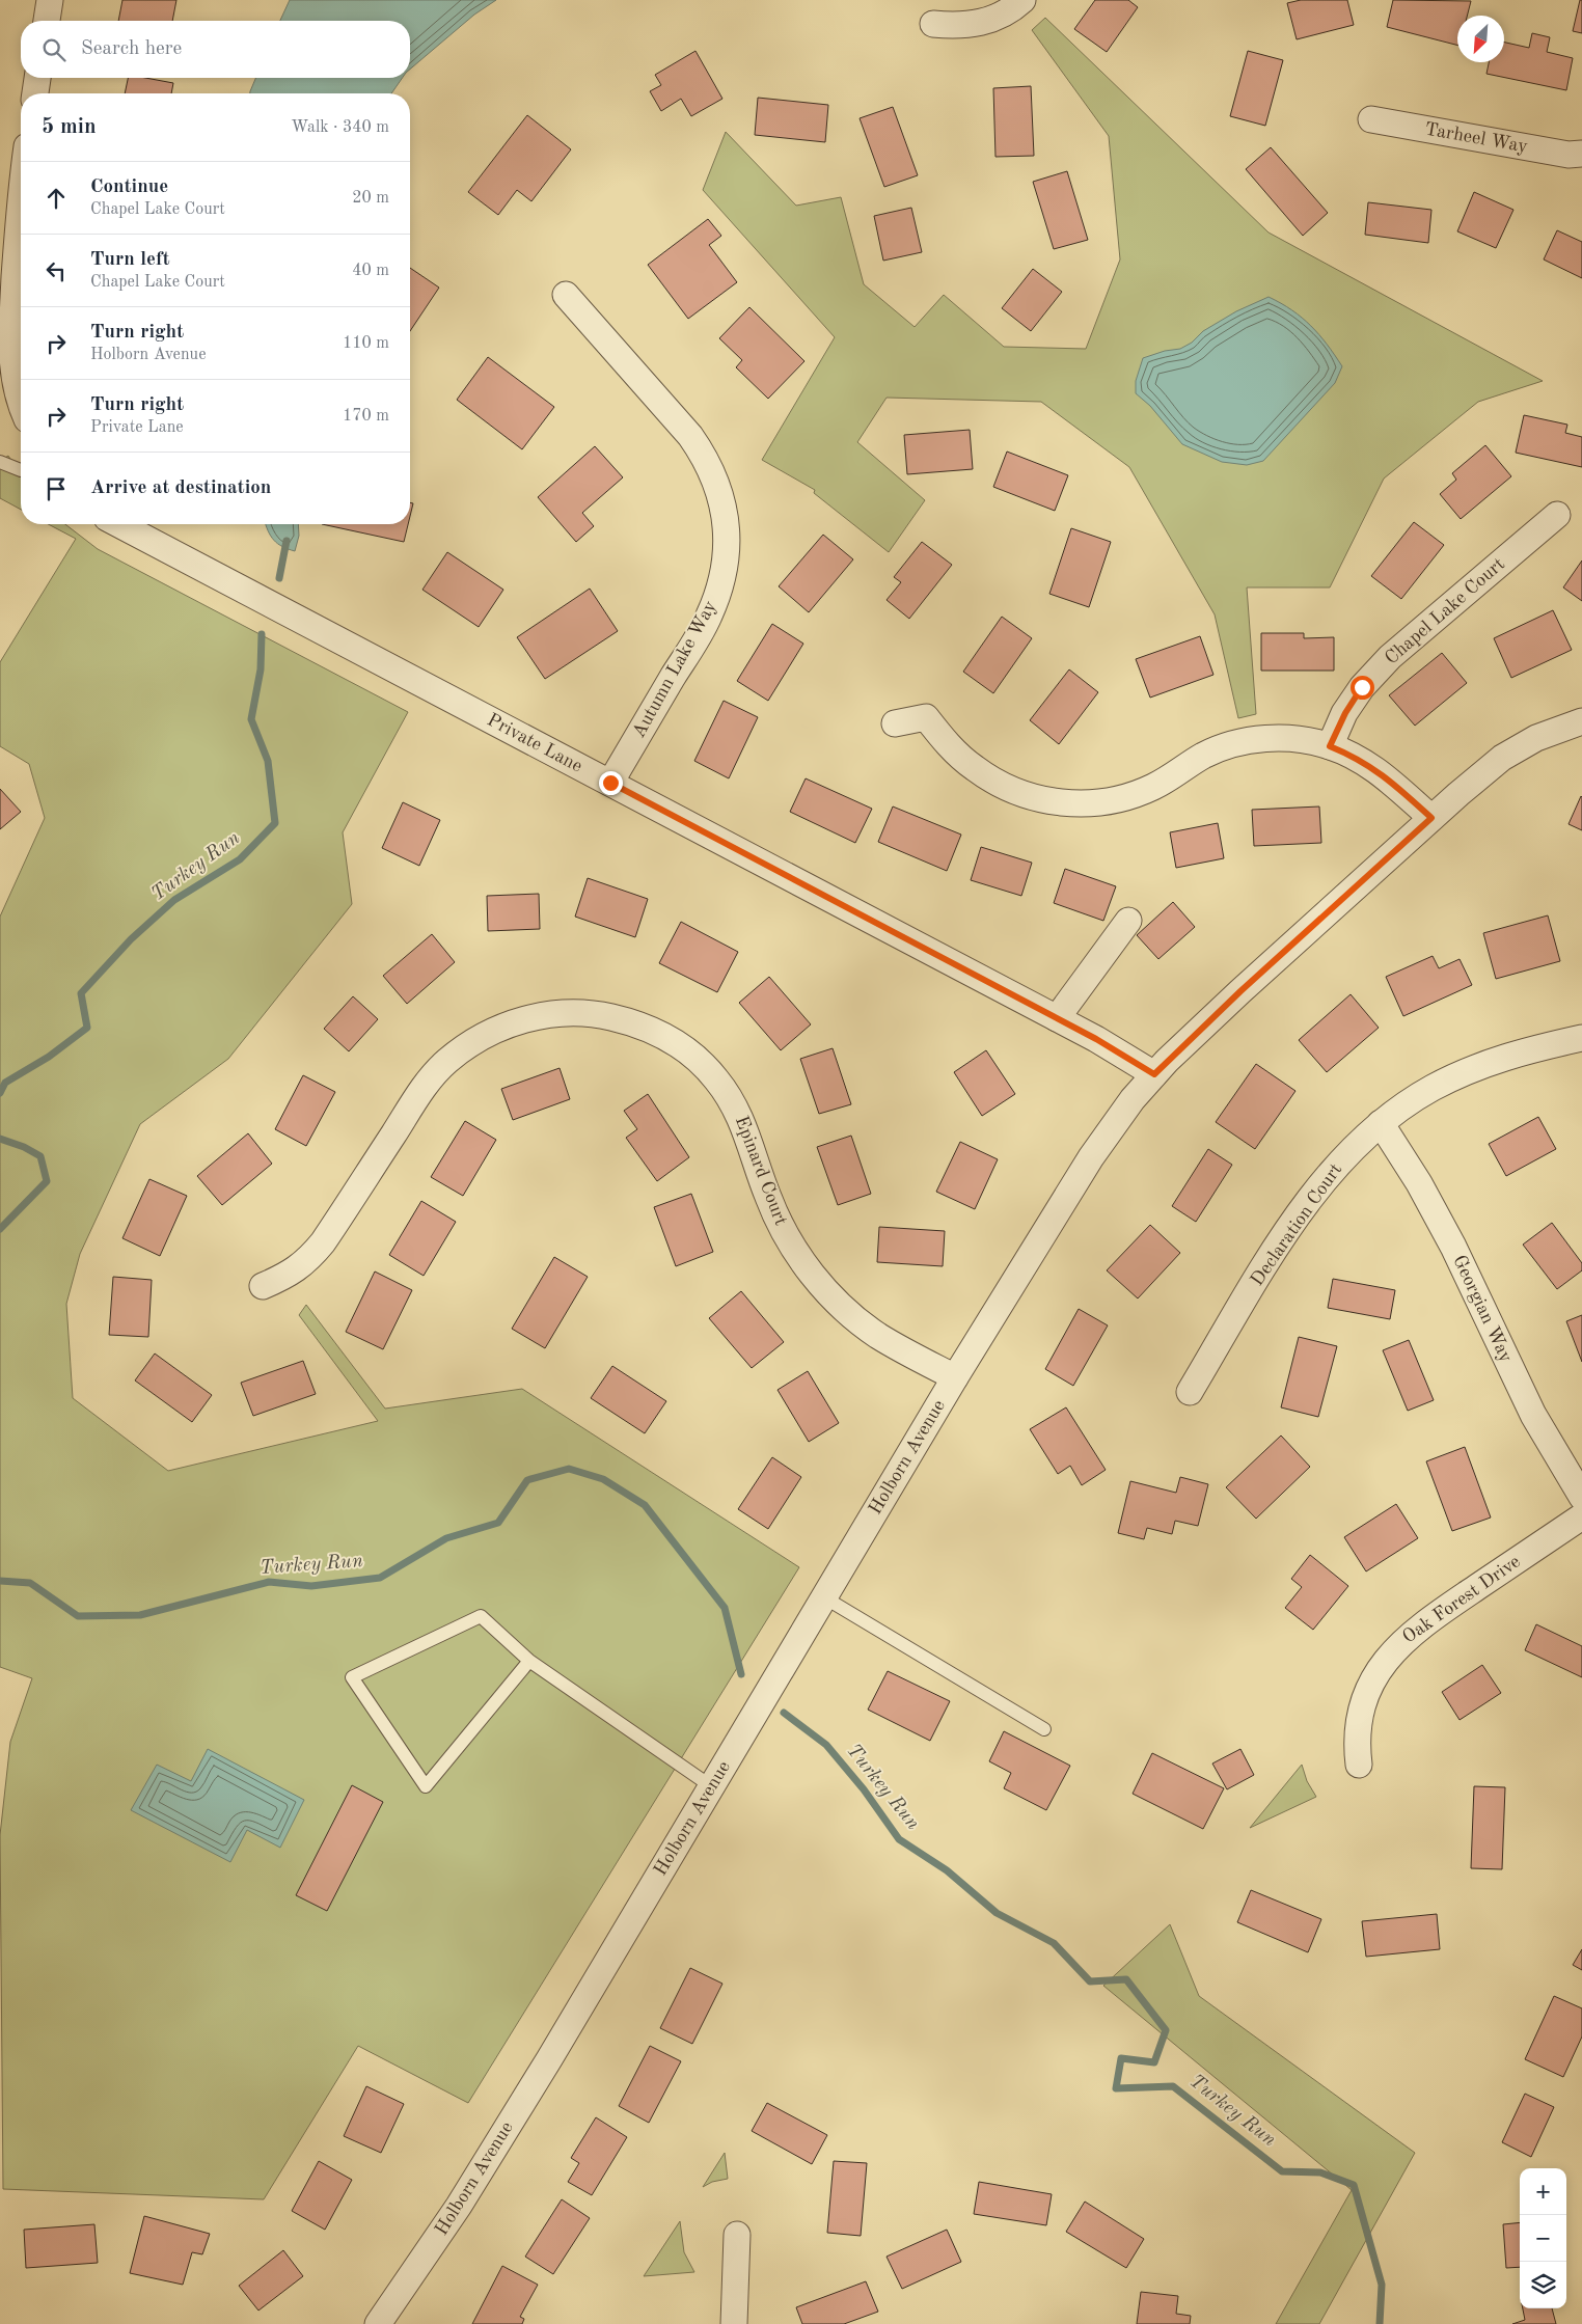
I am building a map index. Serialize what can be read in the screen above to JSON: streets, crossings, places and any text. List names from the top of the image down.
{
  "streets": {
    "street": [
      "Tarheel Way",
      "Chapel Lake Court",
      "Autumn Lake Way",
      "Private Lane",
      "Epinard Court",
      "Declaration Court",
      "Georgian Way",
      "Holborn Avenue",
      "Oak Forest Drive"
    ]
  },
  "crossings": [
    ["Autumn Lake Way", "Private Lane"],
    ["Private Lane", "Holborn Avenue"],
    ["Epinard Court", "Holborn Avenue"],
    ["Declaration Court", "Georgian Way"]
  ],
  "water": ["Turkey Run"],
  "north": "bottom left",
  "page": {
    "search": "Search here",
    "heading": ["5 min", "Walk · 340 m"],
    "list": [
      ["Continue", "Chapel Lake Court", "20 m"],
      ["Turn left", "Chapel Lake Court", "40 m"],
      ["Turn right", "Holborn Avenue", "110 m"],
      ["Turn right", "Private Lane", "170 m"],
      "Arrive at destination"
    ],
    "map_buttons": ["+", "−"]
  }
}
